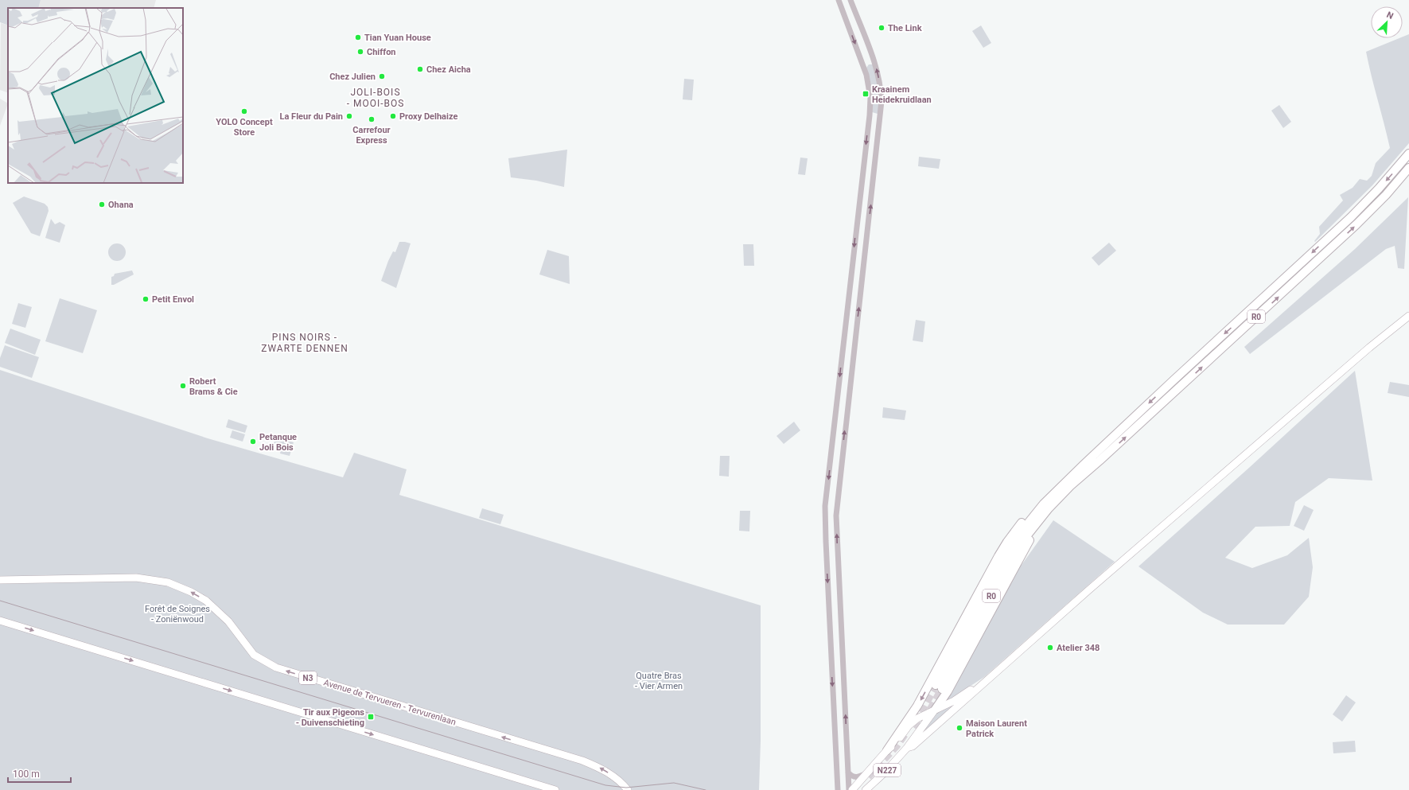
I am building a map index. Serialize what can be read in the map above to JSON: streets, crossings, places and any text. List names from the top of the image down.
{
  "streets": {
    "highway": ["R0"],
    "main road": ["N3", "Avenue de Tervueren - Tervurenlaan", "N227"]
  },
  "districts": ["JOLI-BOIS - MOOI-BOS", "PINS NOIRS - ZWARTE DENNEN"],
  "parks": ["Forêt de Soignes - Zoniënwoud", "Quatre Bras - Vier Armen"],
  "places": {
    "other": [
      "The Link",
      "Tian Yuan House",
      "Chiffon",
      "Chez Aicha",
      "Chez Julien",
      "YOLO Concept Store",
      "La Fleur du Pain",
      "Proxy Delhaize",
      "Carrefour Express",
      "Ohana",
      "Petit Envol",
      "Robert Brams & Cie",
      "Petanque Joli Bois",
      "Atelier 348",
      "Maison Laurent Patrick"
    ],
    "transit": ["Kraainem Heidekruidlaan", "Tir aux Pigeons - Duivenschieting"]
  },
  "scale_bar": "100 m",
  "north": "top right"
}
